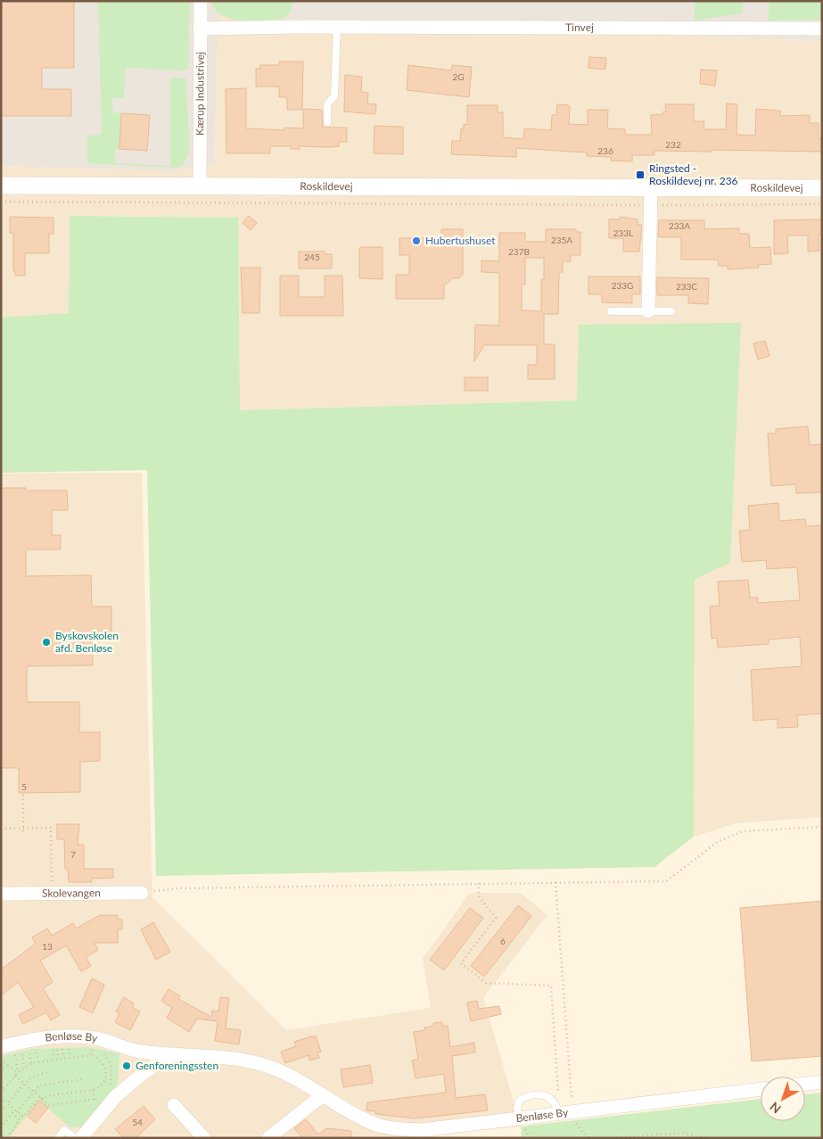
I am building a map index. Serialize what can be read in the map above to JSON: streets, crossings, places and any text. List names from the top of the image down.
{
  "streets": {
    "street": [
      "Tinvej",
      "Kærup Industrivej",
      "Roskildevej",
      "Skolevangen",
      "Benløse By"
    ]
  },
  "crossings": [
    ["Tinvej", "Kærup Industrivej"],
    ["Kærup Industrivej", "Roskildevej"]
  ],
  "places": {
    "transit": ["Ringsted - Roskildevej nr. 236"],
    "other": ["Hubertushuset", "Byskovskolen afd. Benløse", "Genforeningssten"]
  },
  "house_numbers": [
    "2G",
    "232",
    "236",
    "233A",
    "233L",
    "235A",
    "237B",
    "245",
    "233G",
    "233C",
    "5",
    "7",
    "6",
    "13",
    "54"
  ],
  "north": "bottom left"
}
